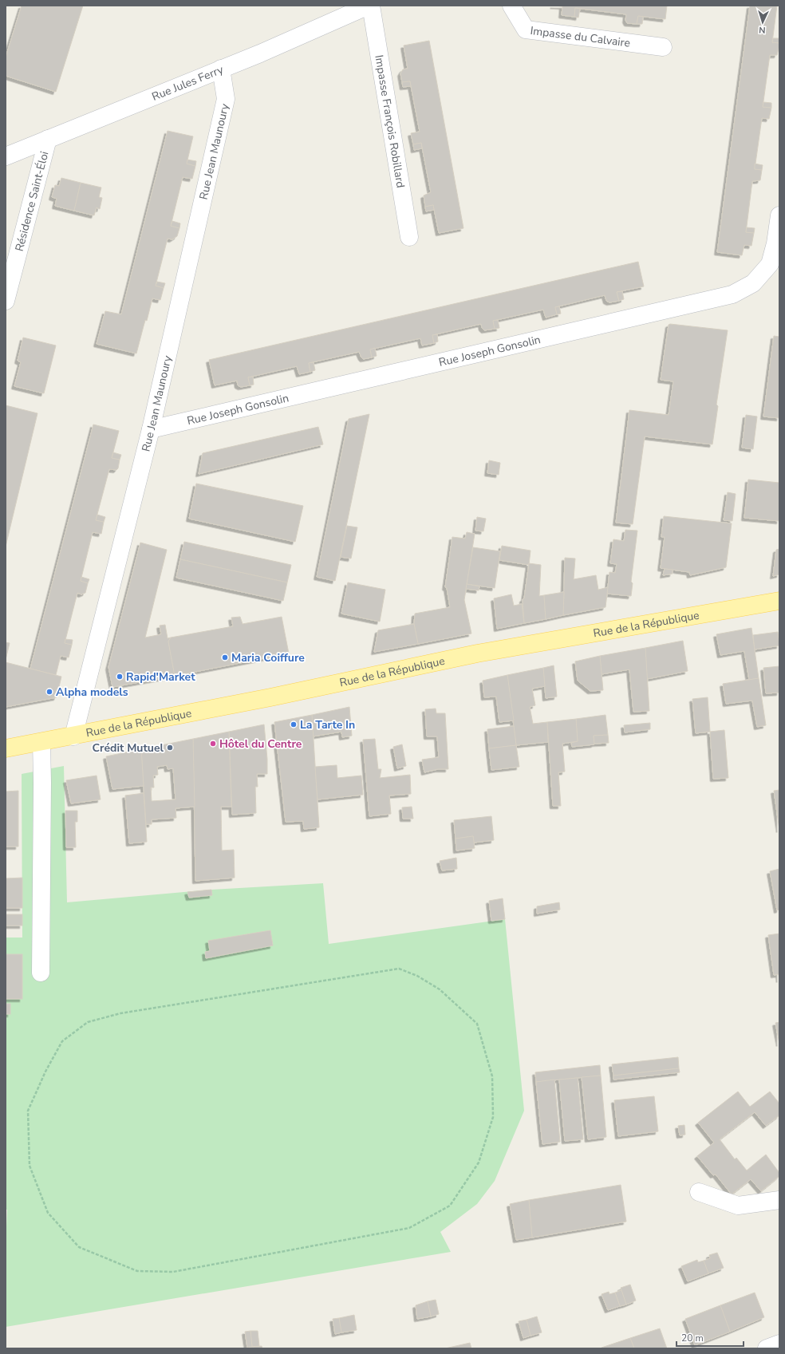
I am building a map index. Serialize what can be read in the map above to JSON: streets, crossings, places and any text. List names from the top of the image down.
{
  "streets": {
    "main road": ["Rue de la République"],
    "street": [
      "Impasse du Calvaire",
      "Rue Jules Ferry",
      "Impasse François Robillard",
      "Rue Jean Maunoury",
      "Résidence Saint-Éloi",
      "Rue Joseph Gonsolin"
    ]
  },
  "crossings": [
    ["Rue Jules Ferry", "Rue Jean Maunoury"],
    ["Rue Jules Ferry", "Résidence Saint-Éloi"],
    ["Rue Jean Maunoury", "Rue Joseph Gonsolin"],
    ["Rue Jean Maunoury", "Rue de la République"]
  ],
  "places": [
    "Maria Coiffure",
    "Rapid'Market",
    "Alpha models",
    "La Tarte In",
    "Hôtel du Centre",
    "Crédit Mutuel"
  ],
  "scale_bar": "20 m",
  "north": "bottom"
}
